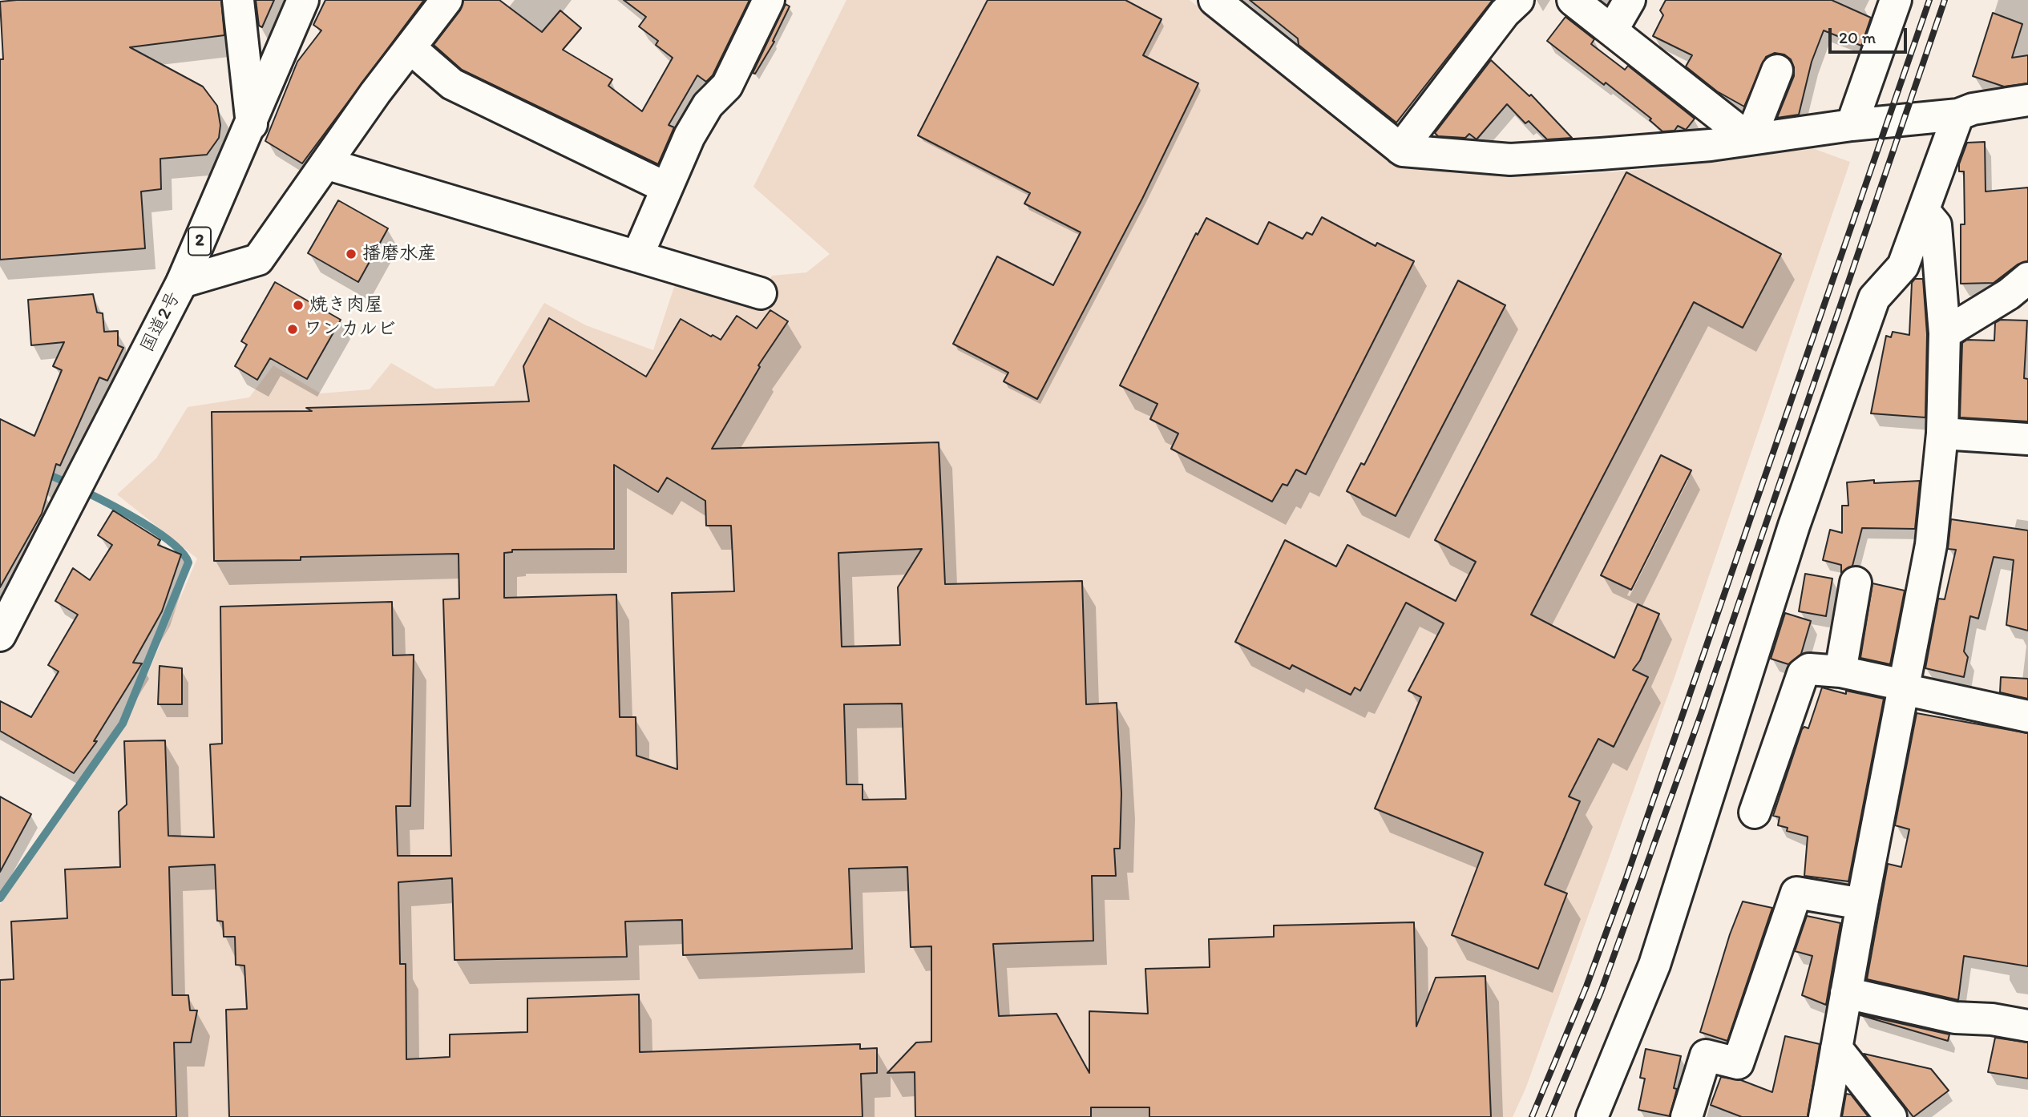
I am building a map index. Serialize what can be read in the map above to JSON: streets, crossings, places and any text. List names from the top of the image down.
{
  "streets": {
    "main road": ["2", "国道2号"]
  },
  "places": ["播磨水産", "焼き肉屋", "ワンカルビ"],
  "scale_bar": "20 m"
}
